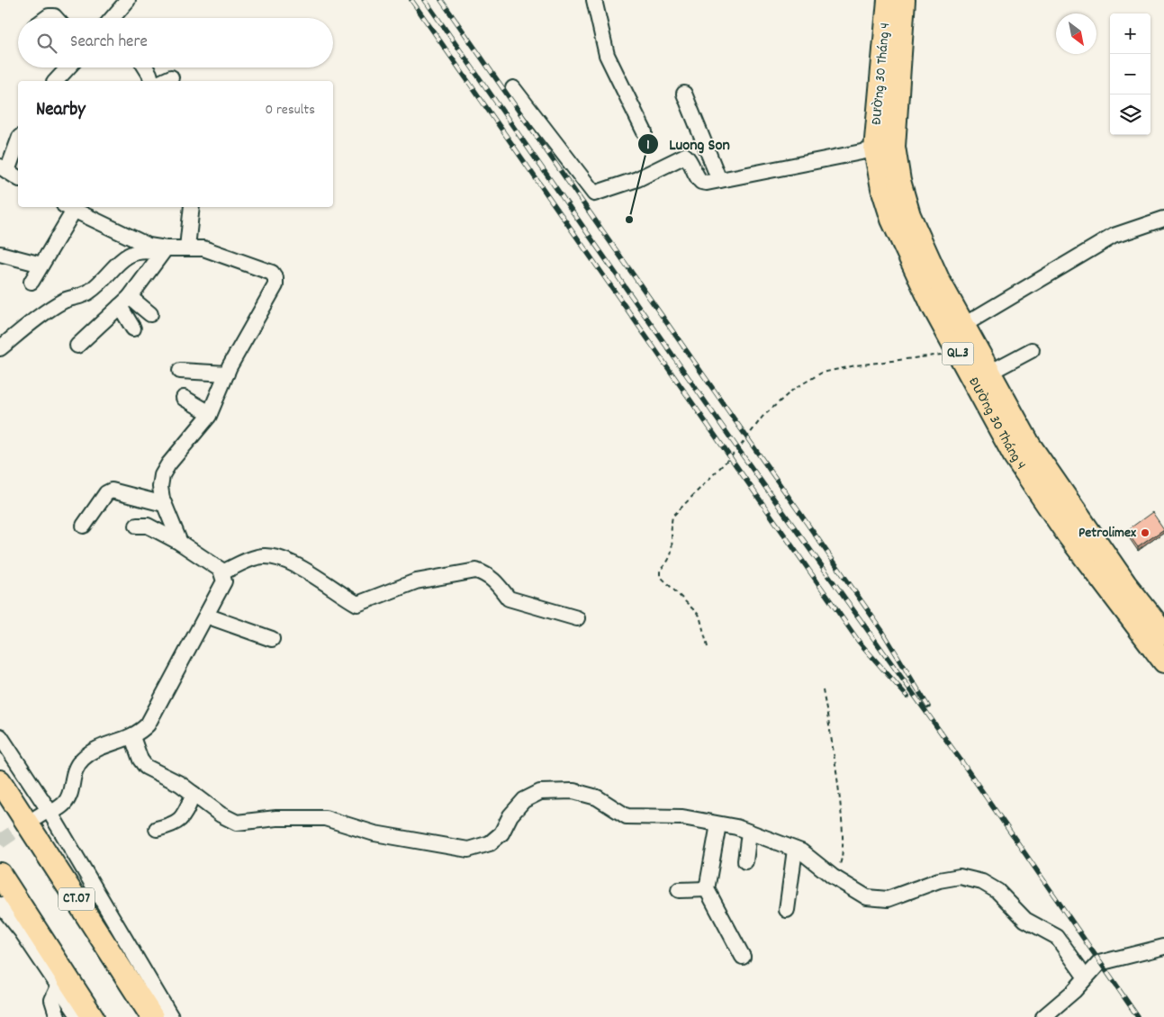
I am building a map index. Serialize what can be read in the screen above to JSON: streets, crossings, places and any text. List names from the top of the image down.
{
  "streets": {
    "highway": ["Đường 30 Tháng 4", "QL.3", "CT.07"]
  },
  "places": ["Luong Son", "Petrolimex"],
  "north": "bottom right",
  "page": {
    "map_buttons": ["+", "−"],
    "search": "Search here",
    "heading": ["Nearby", "0 results"]
  }
}
